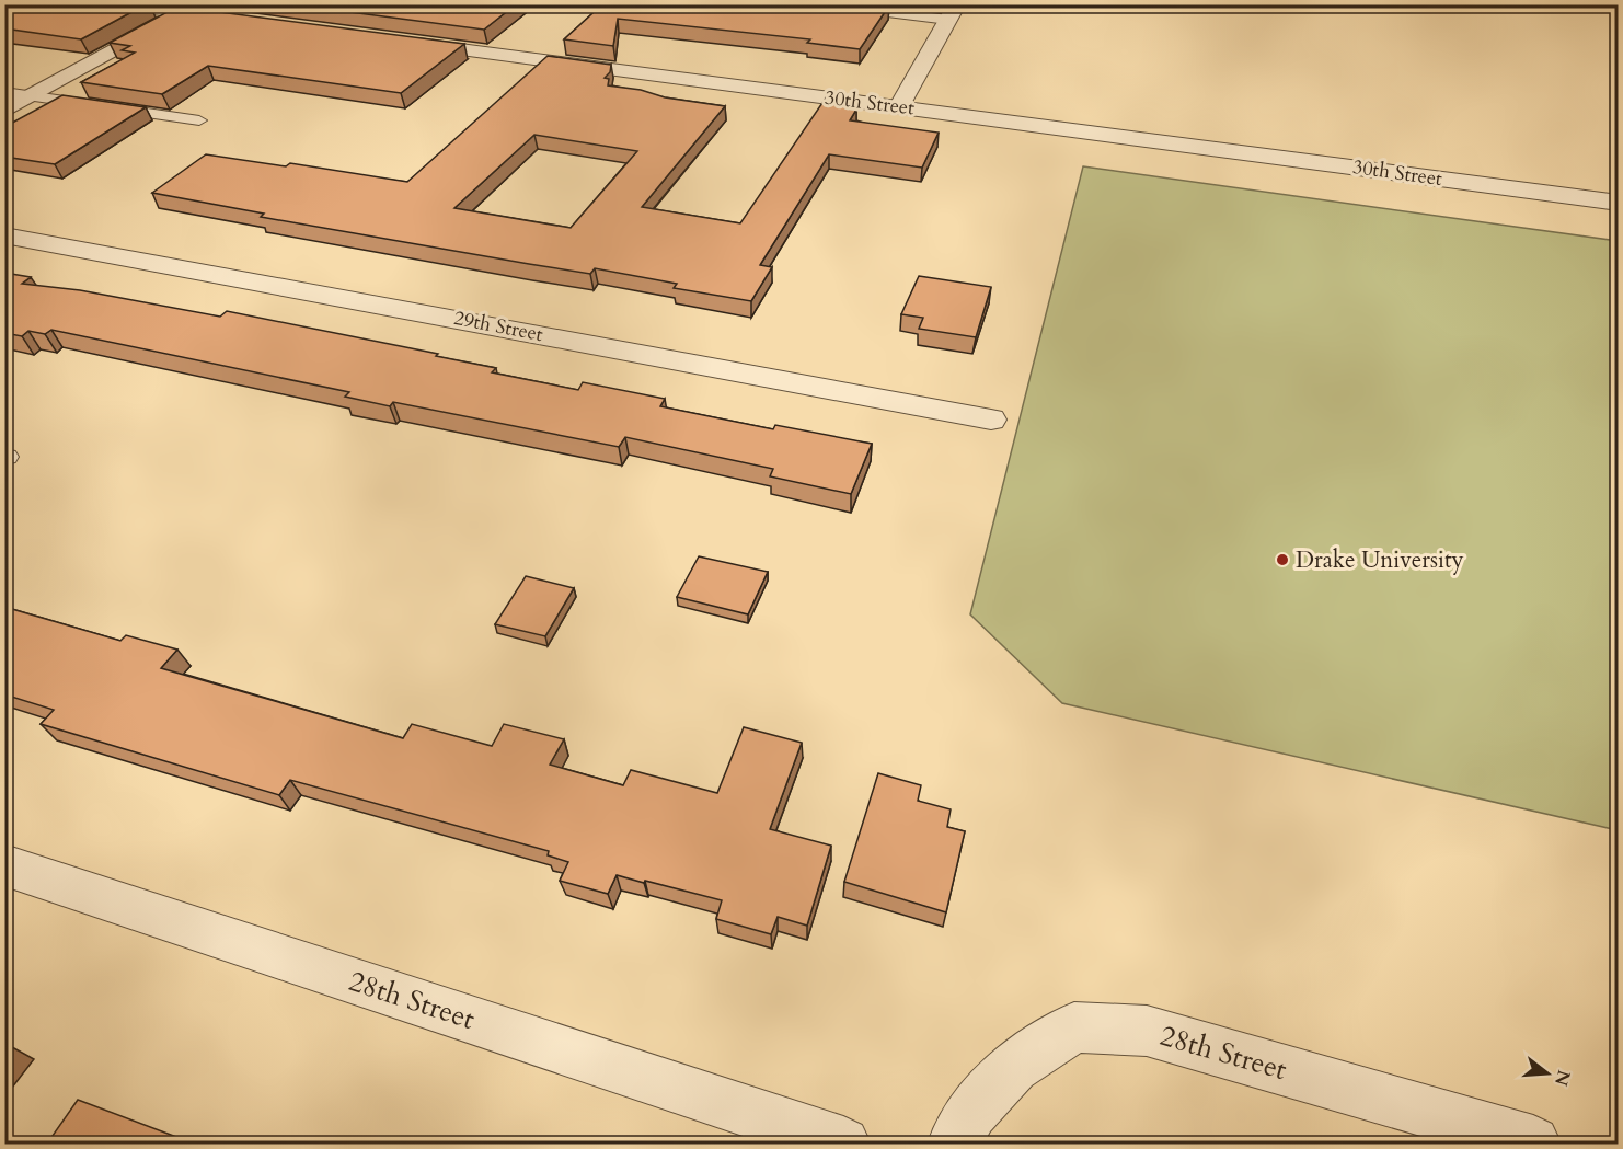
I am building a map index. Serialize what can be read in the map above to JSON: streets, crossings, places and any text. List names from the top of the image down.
{
  "streets": {
    "street": ["30th Street", "29th Street", "28th Street"]
  },
  "places": ["Drake University"],
  "north": "right"
}
